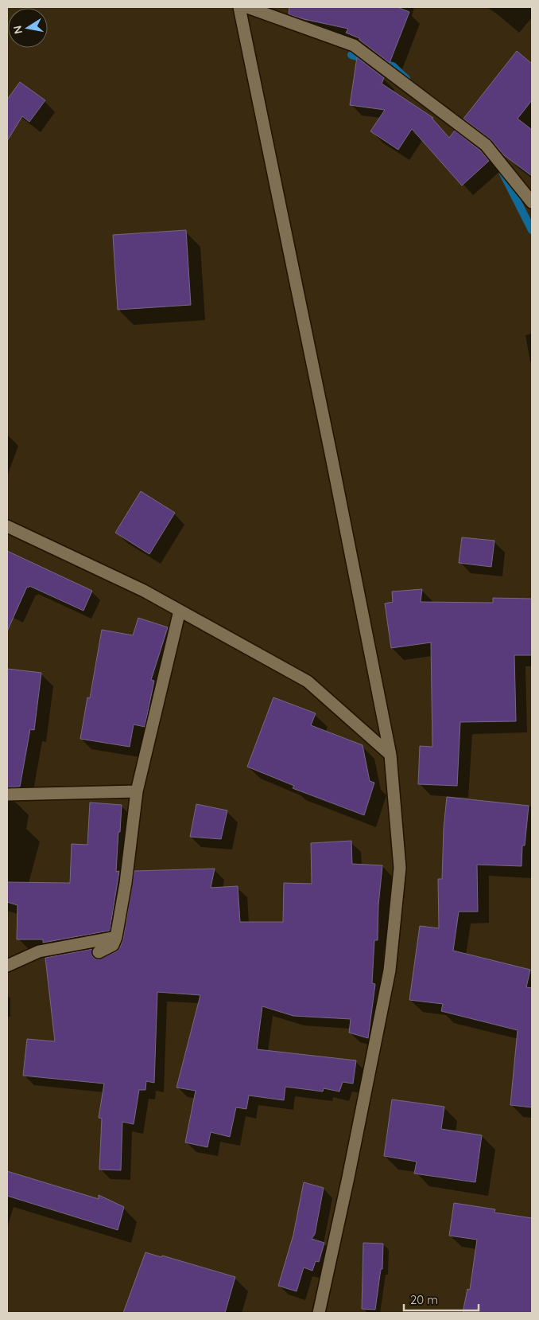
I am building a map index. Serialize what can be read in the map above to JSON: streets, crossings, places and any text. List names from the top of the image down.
{
  "scale_bar": "20 m",
  "north": "left"
}
